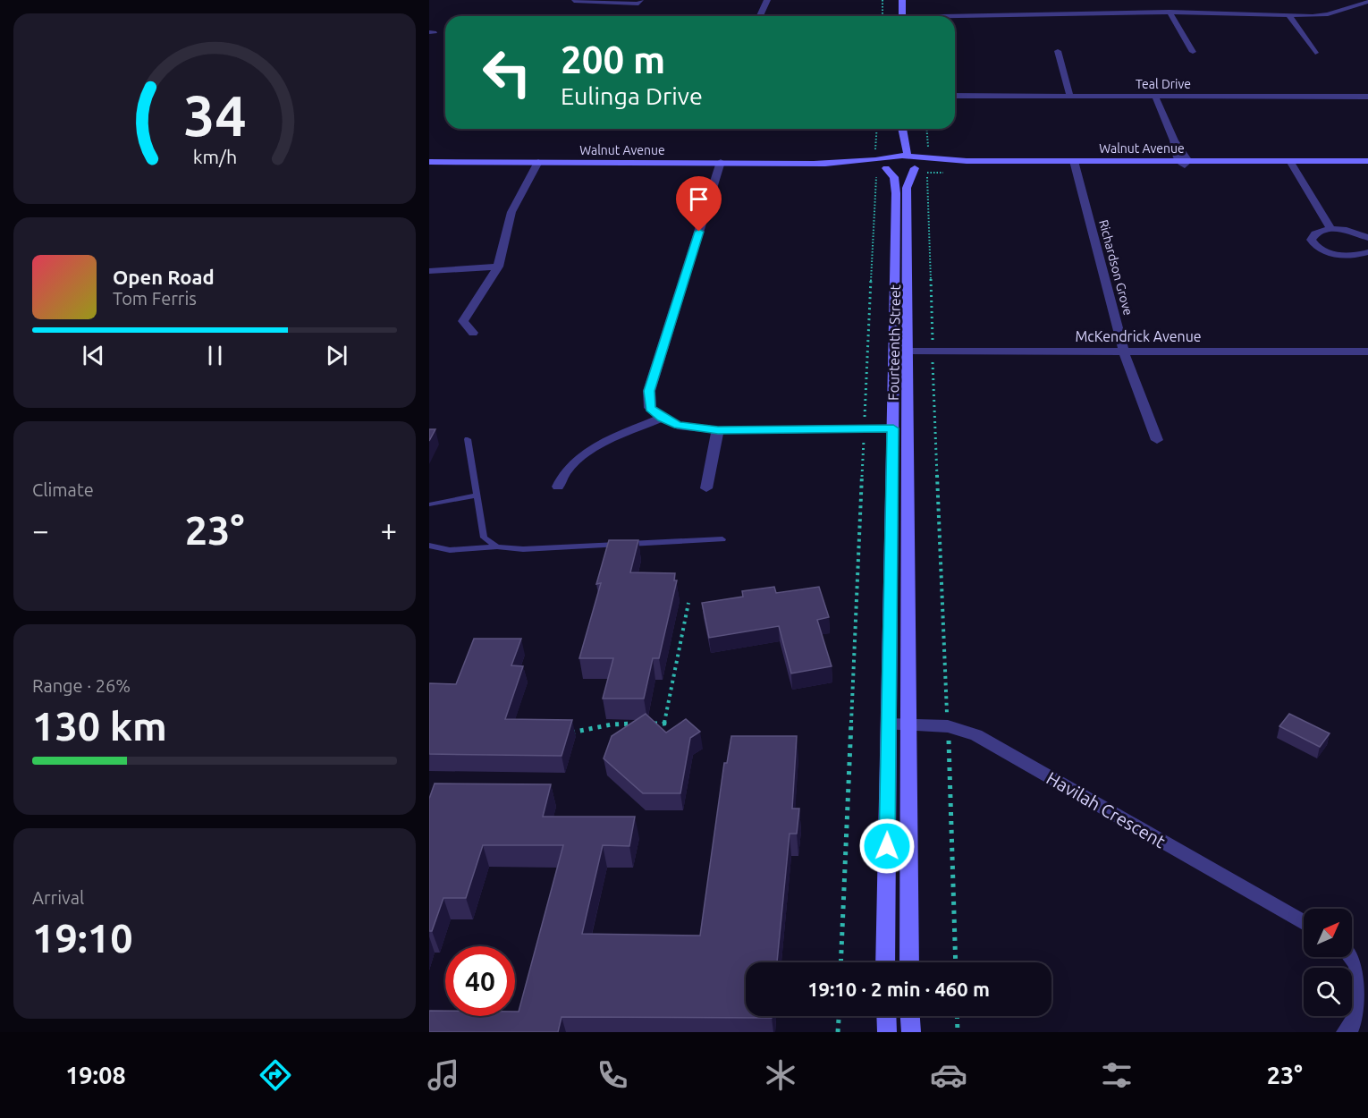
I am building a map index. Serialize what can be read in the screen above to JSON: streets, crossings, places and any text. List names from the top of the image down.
{
  "streets": {
    "street": [
      "Teal Drive",
      "Walnut Avenue",
      "Richardson Grove",
      "McKendrick Avenue",
      "Fourteenth Street",
      "Havilah Crescent"
    ]
  },
  "crossings": [
    ["Walnut Avenue", "Richardson Grove"],
    ["Walnut Avenue", "Fourteenth Street"],
    ["Richardson Grove", "McKendrick Avenue"],
    ["McKendrick Avenue", "Fourteenth Street"],
    ["Fourteenth Street", "Havilah Crescent"]
  ],
  "north": "top right",
  "page": {
    "turn": ["200 m", "Eulinga Drive"],
    "song": ["Open Road", "Tom Ferris"],
    "tile": [
      "Climate",
      ["Range · 26%", "130 km"],
      ["Arrival", "19:10"]
    ],
    "heat": ["−", "23°", "+"],
    "limit": "40",
    "trip": "19:10 · 2 min · 460 m",
    "tabs": ["19:08", "23°"],
    "gauge": ["34", "km/h"]
  }
}
